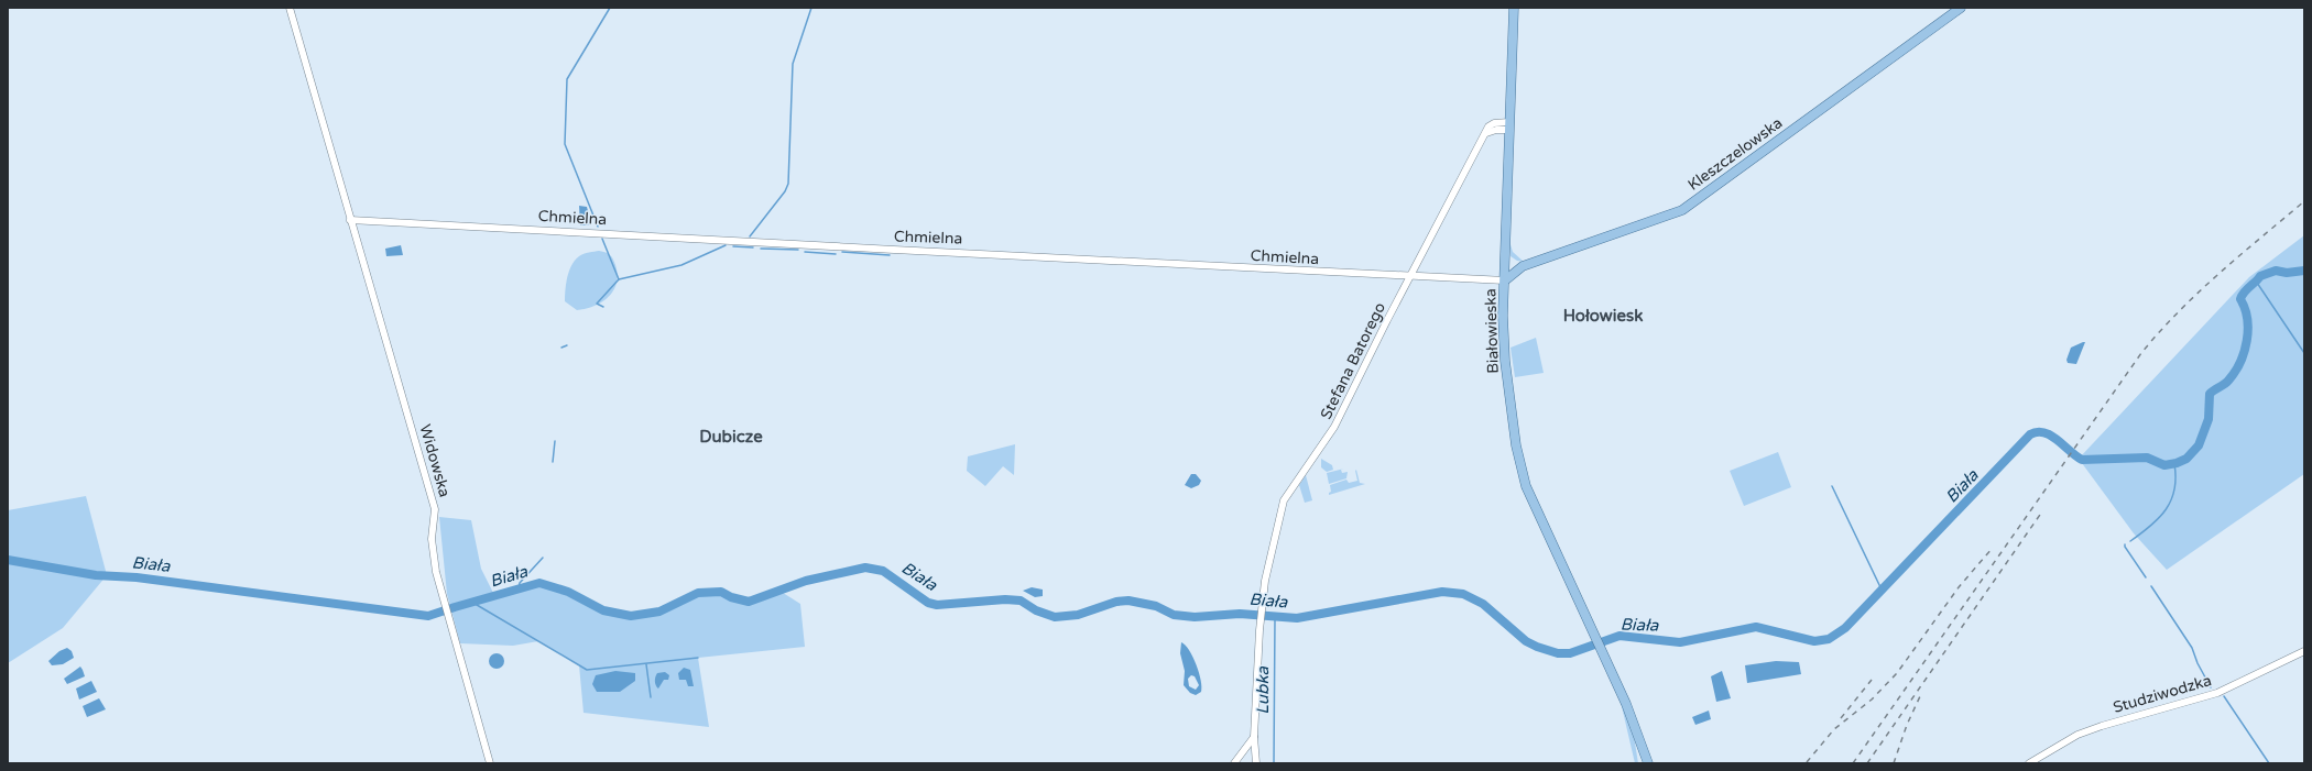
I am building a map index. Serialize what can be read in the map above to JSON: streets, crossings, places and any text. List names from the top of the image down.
{
  "streets": {
    "main road": ["Kleszczelowska", "Białowieska"],
    "street": [
      "Chmielna",
      "Stefana Batorego",
      "Widowska",
      "Studziwodzka"
    ]
  },
  "crossings": [
    ["Kleszczelowska", "Chmielna"],
    ["Kleszczelowska", "Białowieska"],
    ["Chmielna", "Białowieska"],
    ["Chmielna", "Stefana Batorego"],
    ["Chmielna", "Widowska"],
    ["Białowieska", "Stefana Batorego"]
  ],
  "districts": ["Hołowiesk", "Dubicze"],
  "water": ["Biała", "Lubka"]
}
